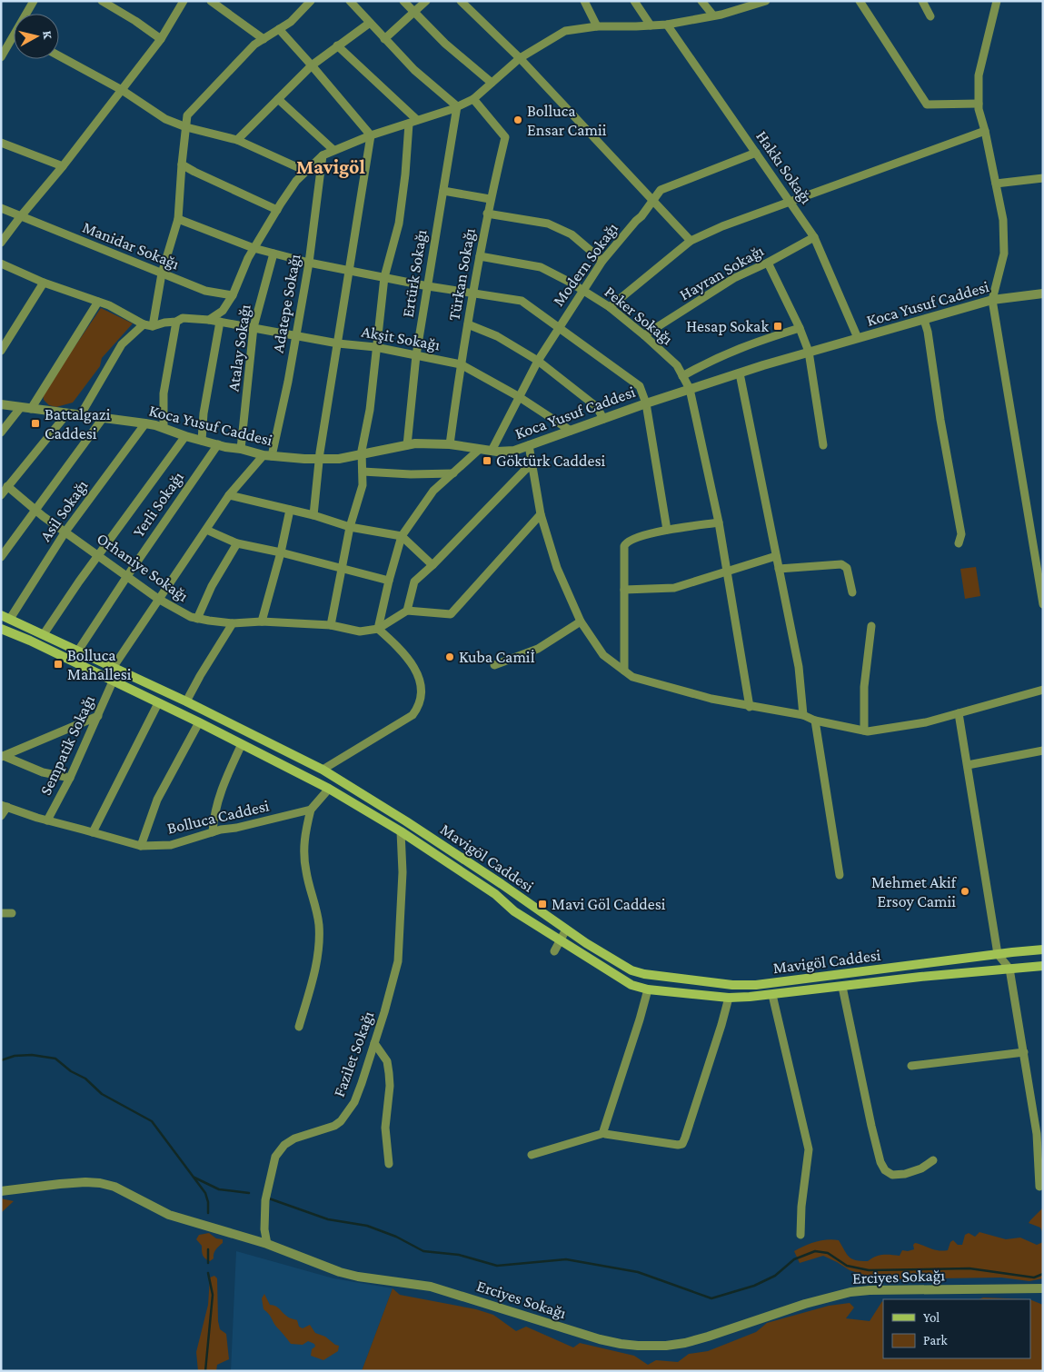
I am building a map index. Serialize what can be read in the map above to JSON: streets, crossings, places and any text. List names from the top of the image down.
{
  "streets": {
    "main road": ["Mavigöl Caddesi"],
    "street": [
      "Hakkı Sokağı",
      "Manidar Sokağı",
      "Modern Sokağı",
      "Hayran Sokağı",
      "Ertürk Sokağı",
      "Türkan Sokağı",
      "Adatepe Sokağı",
      "Koca Yusuf Caddesi",
      "Peker Sokağı",
      "Akşit Sokağı",
      "Atalay Sokağı",
      "Yerli Sokağı",
      "Asil Sokağı",
      "Orhaniye Sokağı",
      "Sempatik Sokağı",
      "Bolluca Caddesi",
      "Fazilet Sokağı",
      "Erciyes Sokağı"
    ]
  },
  "crossings": [
    ["Hakkı Sokağı", "Modern Sokağı"],
    ["Hakkı Sokağı", "Hayran Sokağı"],
    ["Hakkı Sokağı", "Koca Yusuf Caddesi"],
    ["Modern Sokağı", "Koca Yusuf Caddesi"],
    ["Modern Sokağı", "Peker Sokağı"],
    ["Modern Sokağı", "Akşit Sokağı"],
    ["Hayran Sokağı", "Peker Sokağı"],
    ["Ertürk Sokağı", "Koca Yusuf Caddesi"],
    ["Ertürk Sokağı", "Akşit Sokağı"],
    ["Türkan Sokağı", "Koca Yusuf Caddesi"],
    ["Türkan Sokağı", "Peker Sokağı"],
    ["Türkan Sokağı", "Akşit Sokağı"],
    ["Adatepe Sokağı", "Koca Yusuf Caddesi"],
    ["Adatepe Sokağı", "Akşit Sokağı"],
    ["Koca Yusuf Caddesi", "Peker Sokağı"],
    ["Koca Yusuf Caddesi", "Akşit Sokağı"],
    ["Koca Yusuf Caddesi", "Atalay Sokağı"],
    ["Koca Yusuf Caddesi", "Yerli Sokağı"],
    ["Koca Yusuf Caddesi", "Asil Sokağı"],
    ["Akşit Sokağı", "Atalay Sokağı"],
    ["Yerli Sokağı", "Orhaniye Sokağı"],
    ["Yerli Sokağı", "Mavigöl Caddesi"],
    ["Asil Sokağı", "Orhaniye Sokağı"],
    ["Asil Sokağı", "Mavigöl Caddesi"],
    ["Sempatik Sokağı", "Bolluca Caddesi"],
    ["Sempatik Sokağı", "Mavigöl Caddesi"],
    ["Mavigöl Caddesi", "Fazilet Sokağı"],
    ["Fazilet Sokağı", "Erciyes Sokağı"]
  ],
  "districts": ["Mavigöl"],
  "places": {
    "other": ["Bolluca Ensar Camii", "Kuba Camiİ", "Mehmet Akif Ersoy Camii"],
    "transit": [
      "Hesap Sokak",
      "Battalgazi Caddesi",
      "Göktürk Caddesi",
      "Bolluca Mahallesi",
      "Mavi Göl Caddesi"
    ]
  },
  "legend": ["Yol", "Park"],
  "north": "right"
}
